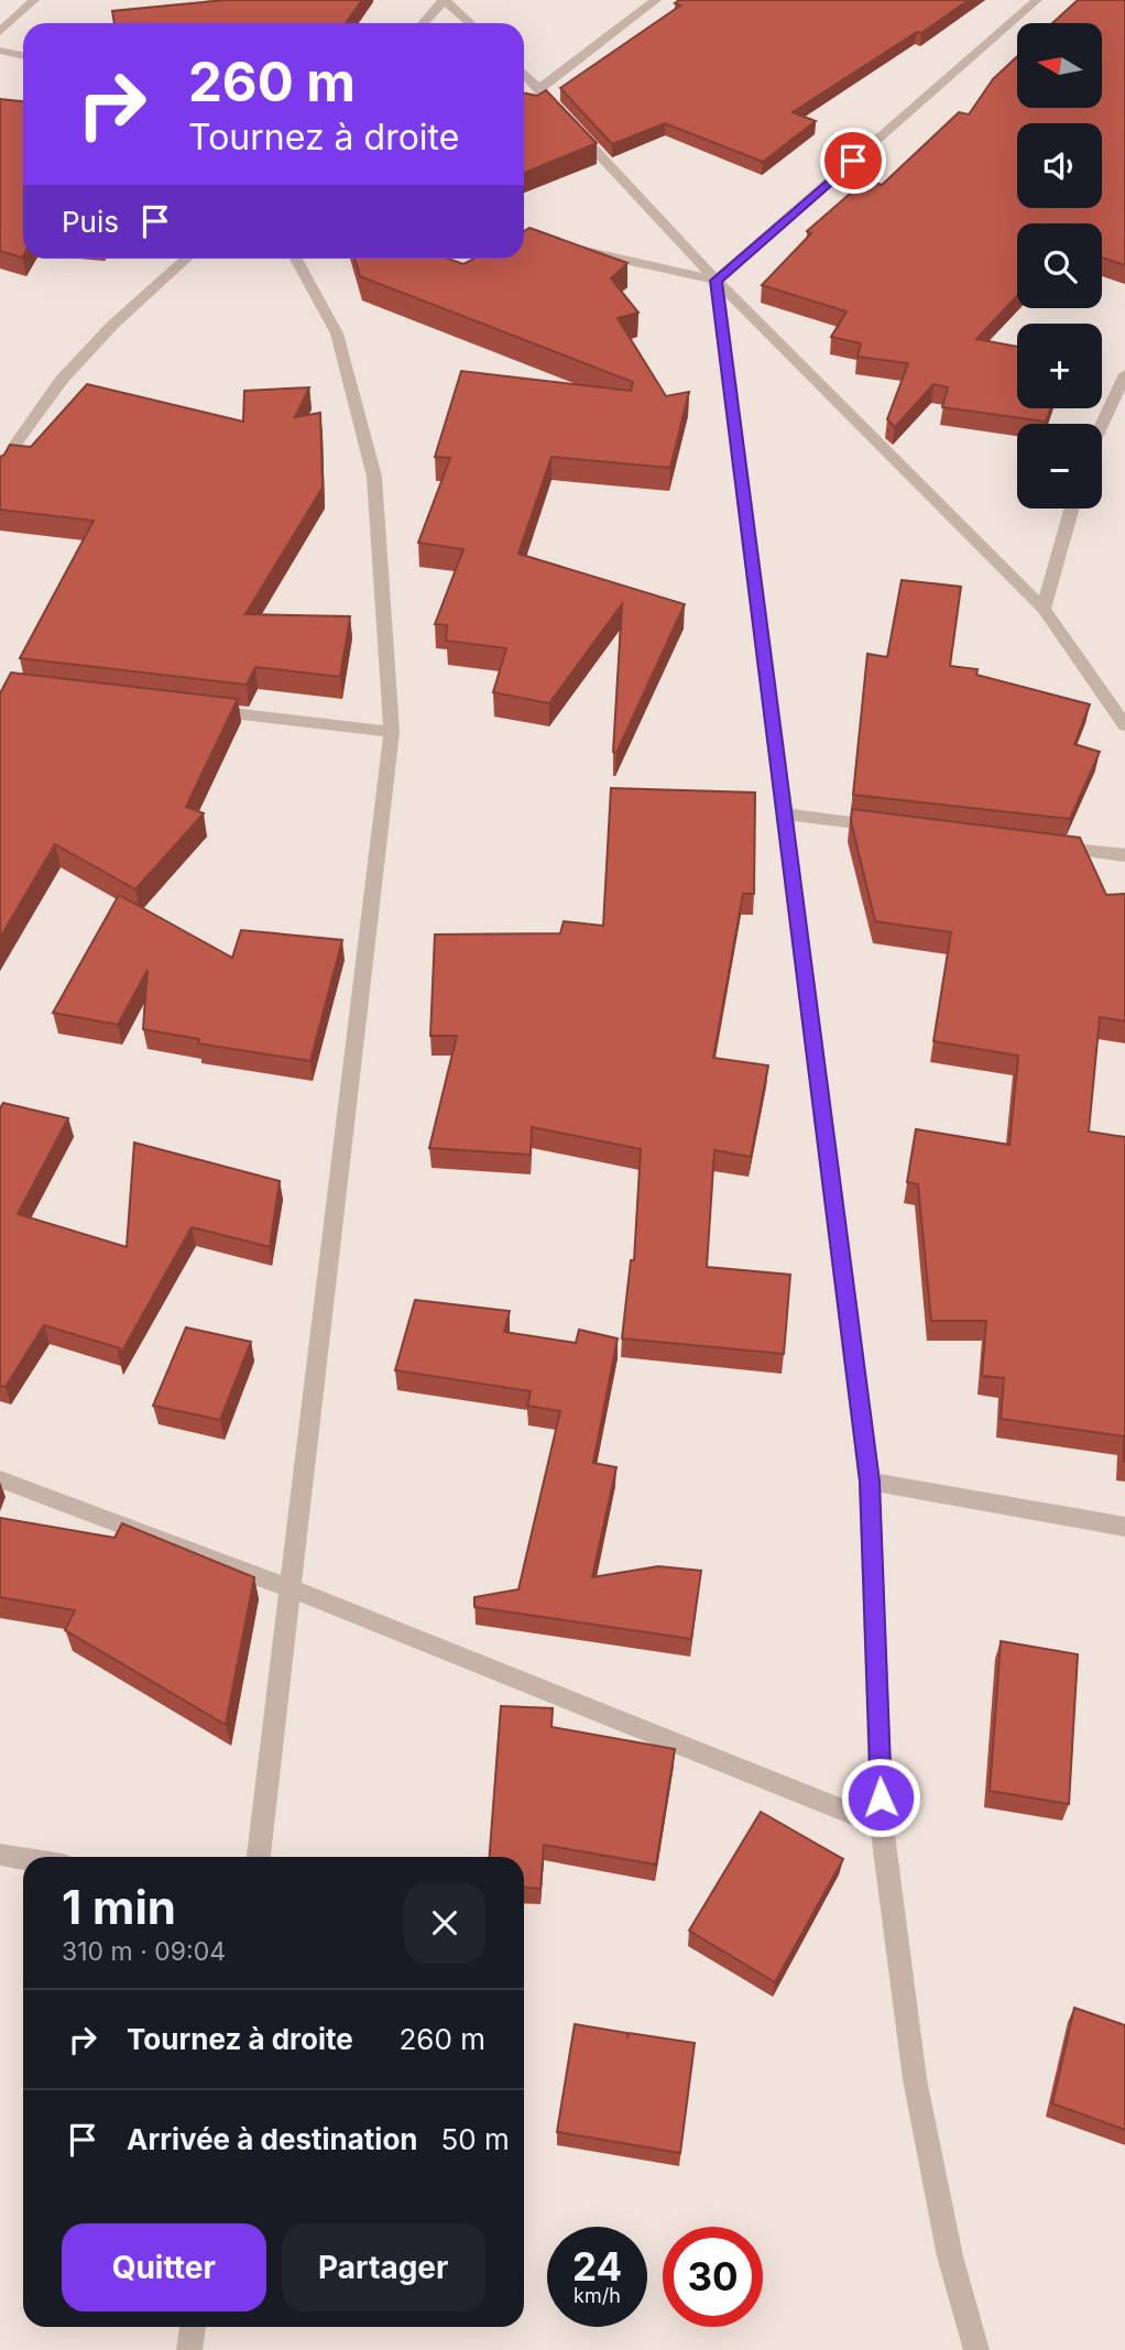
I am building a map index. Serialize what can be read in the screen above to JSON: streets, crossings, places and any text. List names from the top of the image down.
{
  "north": "left",
  "page": {
    "map_buttons": ["+", "−"],
    "turn": ["260 m", "Tournez à droite"],
    "then": "Puis",
    "heading": ["1 min", "310 m · 09:04"],
    "list": [
      {
        "name": "Tournez à droite",
        "value": "260 m"
      },
      {
        "name": "Arrivée à destination",
        "value": "50 m"
      }
    ],
    "buttons": ["Quitter", "Partager"],
    "speed": "24 km/h",
    "limit": "30"
  }
}
